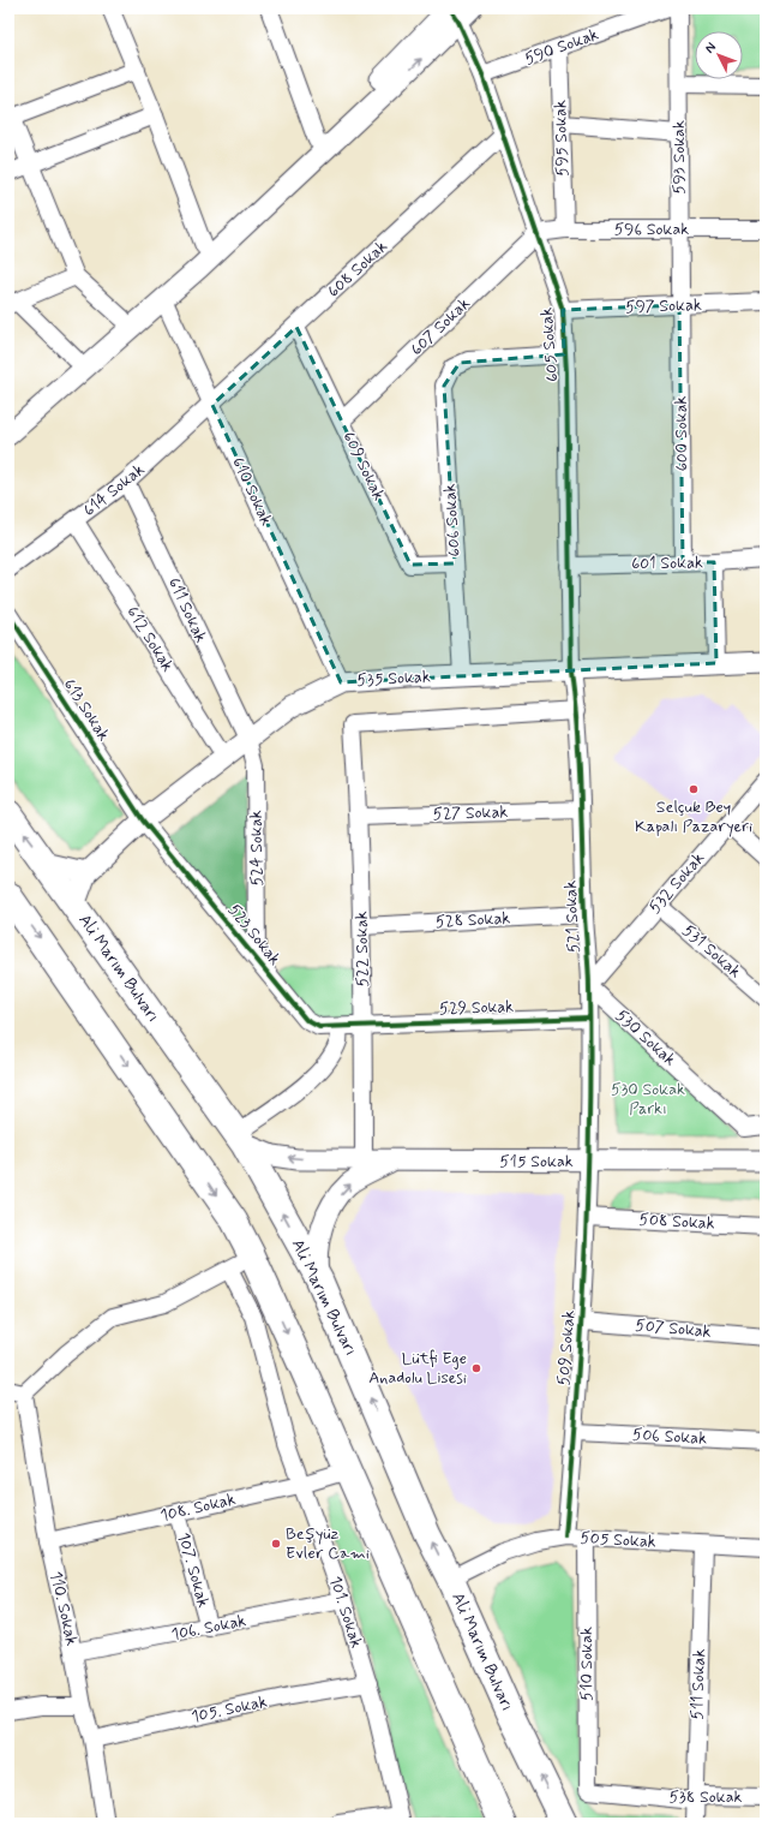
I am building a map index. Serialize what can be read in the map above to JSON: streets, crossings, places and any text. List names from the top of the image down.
{
  "streets": {
    "main road": ["Ali Marım Bulvarı"],
    "street": [
      "590 Sokak",
      "595 Sokak",
      "593 Sokak",
      "596 Sokak",
      "608 Sokak",
      "597 Sokak",
      "607 Sokak",
      "605 Sokak",
      "600 Sokak",
      "609 Sokak",
      "614 Sokak",
      "610 Sokak",
      "606 Sokak",
      "601 Sokak",
      "611 Sokak",
      "612 Sokak",
      "535 Sokak",
      "613 Sokak",
      "527 Sokak",
      "524 Sokak",
      "532 Sokak",
      "521 Sokak",
      "528 Sokak",
      "523 Sokak",
      "522 Sokak",
      "531 Sokak",
      "529 Sokak",
      "530 Sokak",
      "515 Sokak",
      "508 Sokak",
      "507 Sokak",
      "509 Sokak",
      "506 Sokak",
      "108. Sokak",
      "505 Sokak",
      "107. Sokak",
      "110. Sokak",
      "101. Sokak",
      "106. Sokak",
      "510 Sokak",
      "511 Sokak",
      "105. Sokak",
      "538 Sokak"
    ]
  },
  "crossings": [
    ["590 Sokak", "595 Sokak"],
    ["590 Sokak", "605 Sokak"],
    ["595 Sokak", "596 Sokak"],
    ["593 Sokak", "596 Sokak"],
    ["593 Sokak", "597 Sokak"],
    ["593 Sokak", "600 Sokak"],
    ["596 Sokak", "607 Sokak"],
    ["596 Sokak", "605 Sokak"],
    ["608 Sokak", "605 Sokak"],
    ["608 Sokak", "609 Sokak"],
    ["608 Sokak", "614 Sokak"],
    ["608 Sokak", "610 Sokak"],
    ["597 Sokak", "605 Sokak"],
    ["597 Sokak", "600 Sokak"],
    ["607 Sokak", "605 Sokak"],
    ["607 Sokak", "609 Sokak"],
    ["605 Sokak", "606 Sokak"],
    ["605 Sokak", "601 Sokak"],
    ["605 Sokak", "535 Sokak"],
    ["605 Sokak", "521 Sokak"],
    ["600 Sokak", "601 Sokak"],
    ["609 Sokak", "606 Sokak"],
    ["614 Sokak", "610 Sokak"],
    ["614 Sokak", "611 Sokak"],
    ["614 Sokak", "612 Sokak"],
    ["610 Sokak", "535 Sokak"],
    ["606 Sokak", "535 Sokak"],
    ["611 Sokak", "535 Sokak"],
    ["611 Sokak", "524 Sokak"],
    ["612 Sokak", "535 Sokak"],
    ["535 Sokak", "613 Sokak"],
    ["535 Sokak", "524 Sokak"],
    ["535 Sokak", "521 Sokak"],
    ["535 Sokak", "523 Sokak"],
    ["613 Sokak", "523 Sokak"],
    ["527 Sokak", "521 Sokak"],
    ["527 Sokak", "522 Sokak"],
    ["524 Sokak", "523 Sokak"],
    ["532 Sokak", "521 Sokak"],
    ["532 Sokak", "531 Sokak"],
    ["532 Sokak", "530 Sokak"],
    ["521 Sokak", "528 Sokak"],
    ["521 Sokak", "522 Sokak"],
    ["521 Sokak", "529 Sokak"],
    ["521 Sokak", "530 Sokak"],
    ["521 Sokak", "515 Sokak"],
    ["521 Sokak", "509 Sokak"],
    ["528 Sokak", "522 Sokak"],
    ["523 Sokak", "522 Sokak"],
    ["523 Sokak", "529 Sokak"],
    ["522 Sokak", "529 Sokak"],
    ["522 Sokak", "515 Sokak"],
    ["Ali Marım Bulvarı", "515 Sokak"],
    ["Ali Marım Bulvarı", "505 Sokak"],
    ["515 Sokak", "509 Sokak"],
    ["508 Sokak", "509 Sokak"],
    ["507 Sokak", "509 Sokak"],
    ["509 Sokak", "506 Sokak"],
    ["509 Sokak", "505 Sokak"],
    ["108. Sokak", "107. Sokak"],
    ["108. Sokak", "110. Sokak"],
    ["108. Sokak", "101. Sokak"],
    ["505 Sokak", "510 Sokak"],
    ["505 Sokak", "511 Sokak"],
    ["107. Sokak", "106. Sokak"],
    ["110. Sokak", "106. Sokak"],
    ["110. Sokak", "105. Sokak"],
    ["101. Sokak", "106. Sokak"],
    ["101. Sokak", "105. Sokak"],
    ["510 Sokak", "538 Sokak"],
    ["511 Sokak", "538 Sokak"]
  ],
  "parks": ["530 Sokak Parkı"],
  "places": ["Selçuk Bey Kapalı Pazaryeri", "Lütfi Ege Anadolu Lisesi", "Beşyüz Evler Cami"],
  "north": "top left"
}
